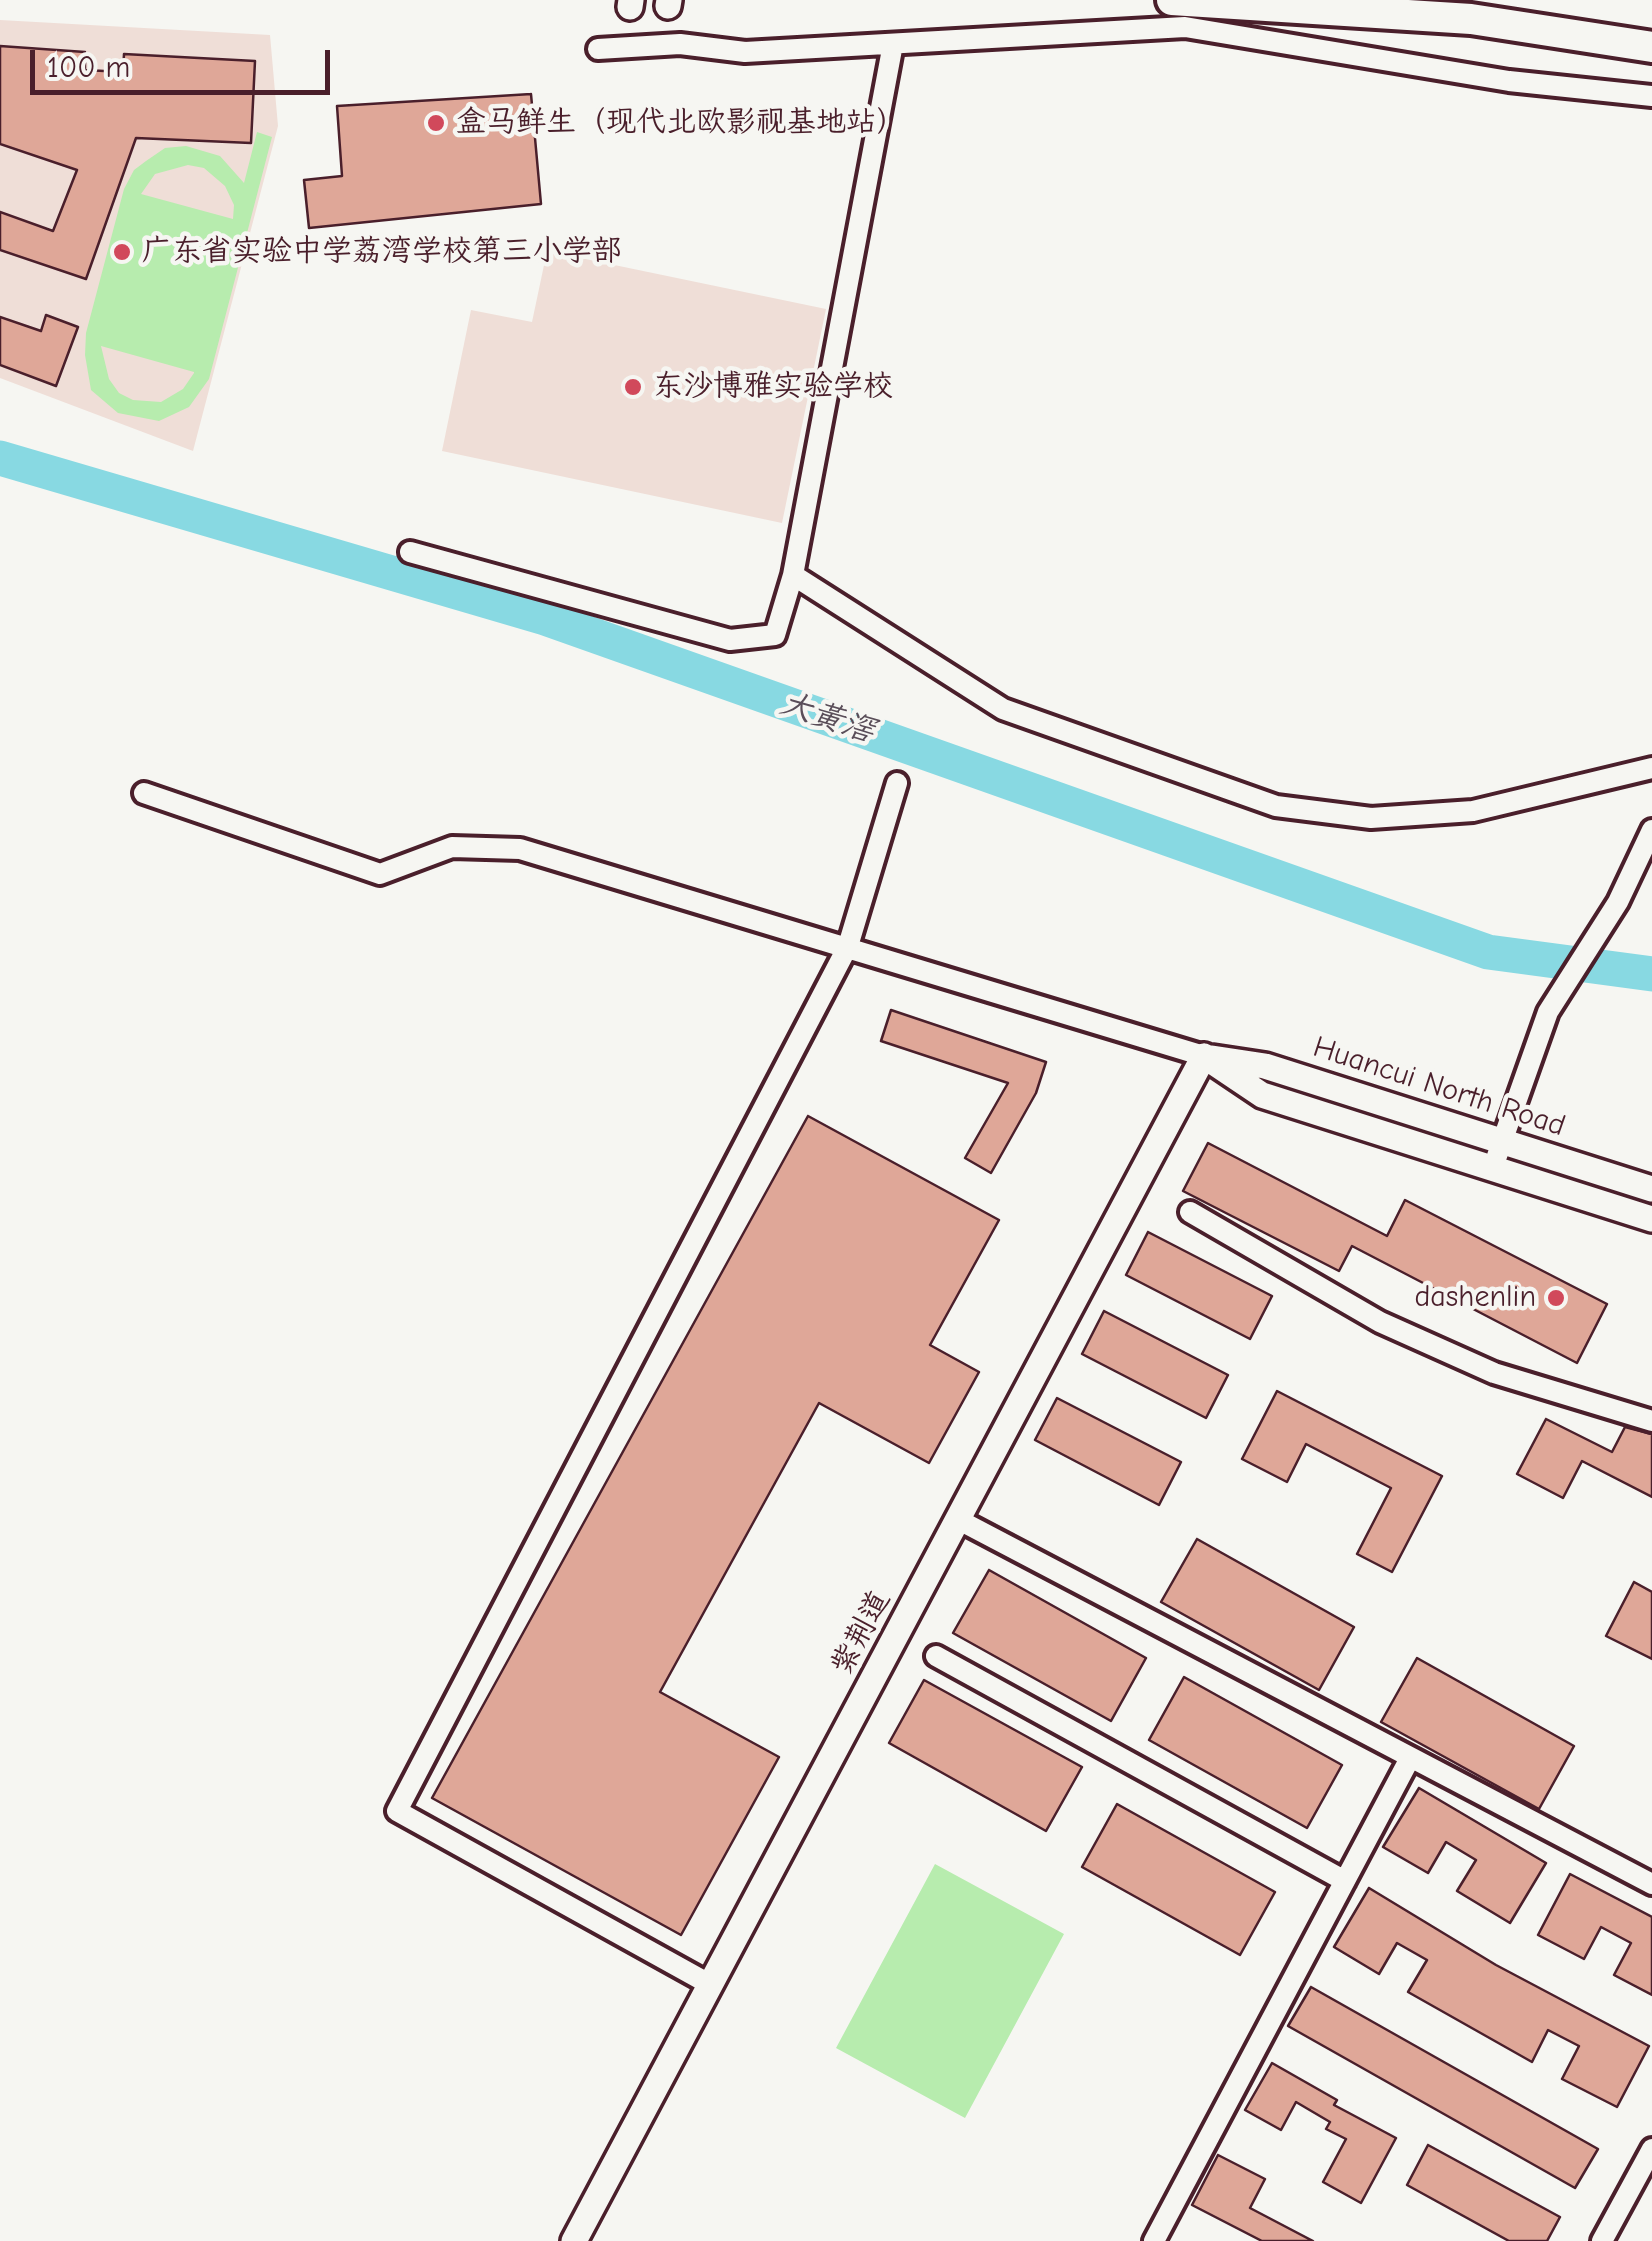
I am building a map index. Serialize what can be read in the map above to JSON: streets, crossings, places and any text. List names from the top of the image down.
{
  "streets": {
    "street": ["Huancui North Road", "紫荆道"]
  },
  "crossings": [
    ["Huancui North Road", "紫荆道"]
  ],
  "water": ["大黄滘"],
  "places": [
    "盒马鲜生（现代北欧影视基地站）",
    "广东省实验中学荔湾学校第三小学部",
    "东沙博雅实验学校",
    "dashenlin"
  ],
  "scale_bar": "100 m"
}
